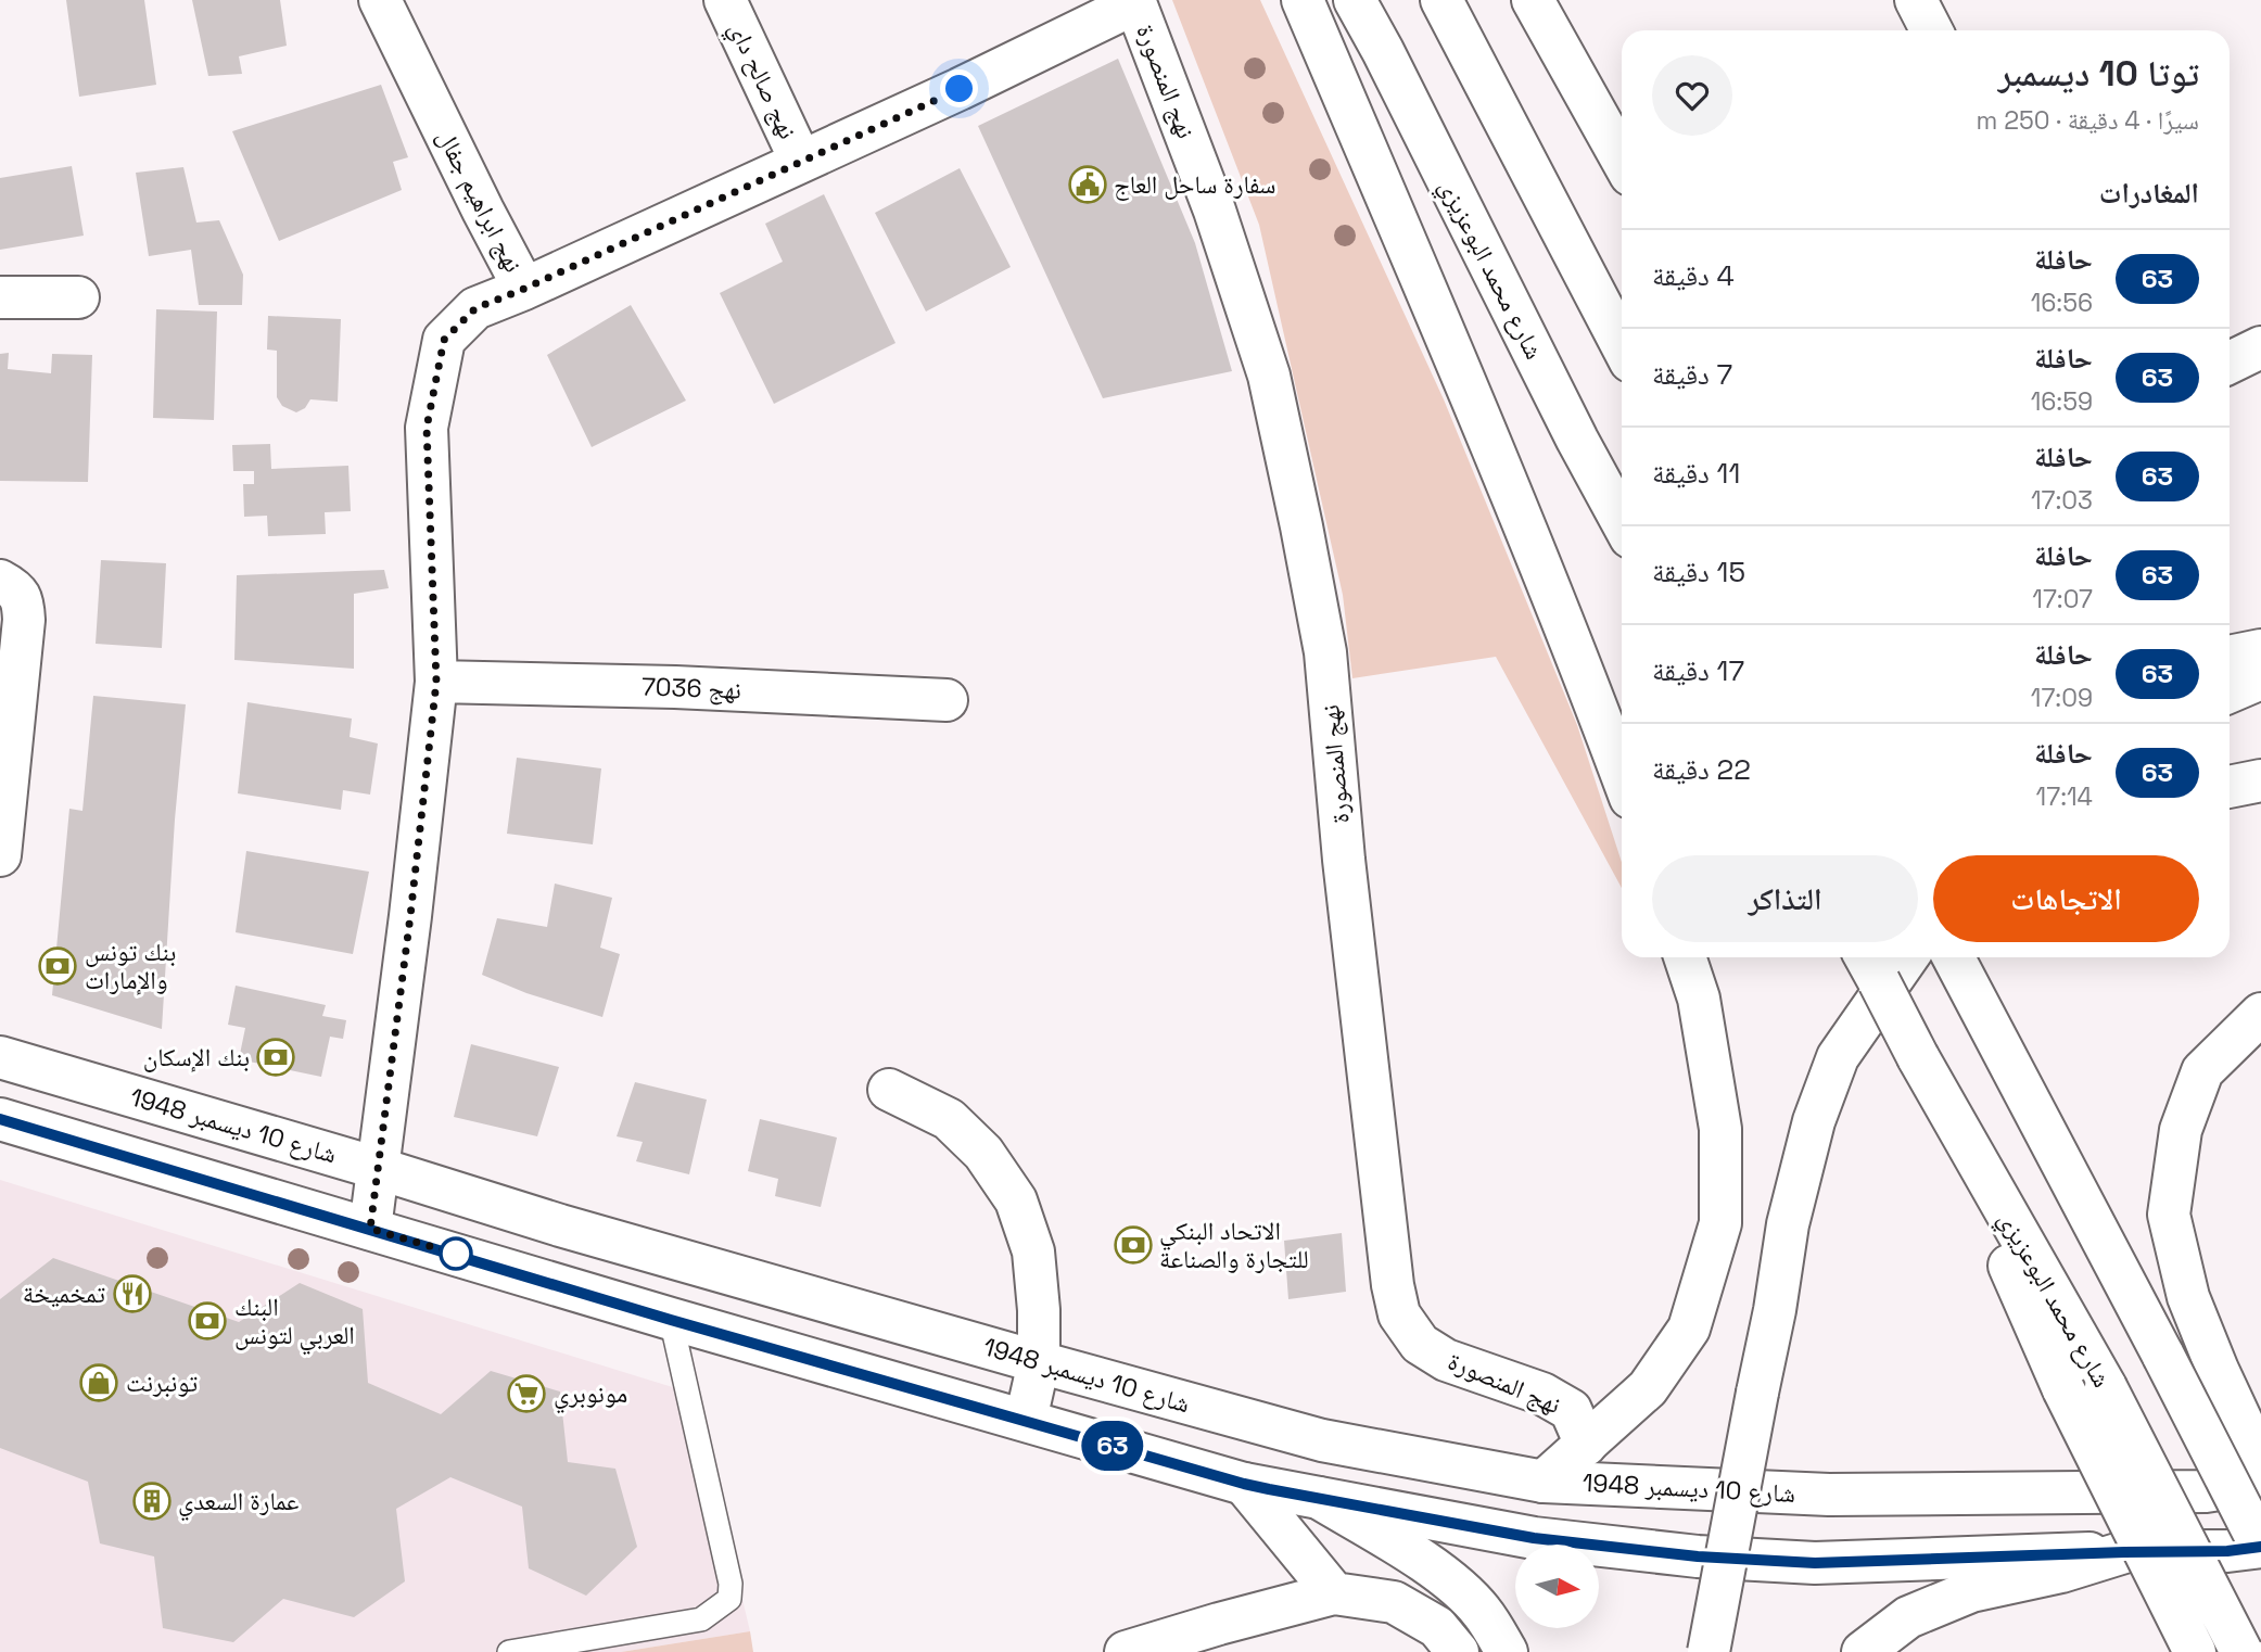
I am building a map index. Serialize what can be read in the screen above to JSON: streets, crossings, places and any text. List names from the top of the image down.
{
  "streets": {
    "main road": [
      "نهج صالح داي",
      "نهج المنصورة",
      "نهج ابراهيم جفال",
      "شارع محمد البوعزيزي",
      "نهج 7036",
      "شارع 10 ديسمبر 1948"
    ]
  },
  "crossings": [
    ["نهج ابراهيم جفال", "نهج 7036"],
    ["نهج ابراهيم جفال", "شارع 10 ديسمبر 1948"]
  ],
  "places": {
    "public building": ["سفارة ساحل العاج"],
    "bank": [
      "بنك تونس والإمارات",
      "بنك الإسكان",
      "الاتحاد البنكي للتجارة والصناعة",
      "البنك العربي لتونس"
    ],
    "restaurant": ["تمخميخة"],
    "shop": ["تونبرنت"],
    "supermarket": ["مونوبري"],
    "building": ["عمارة السعدي"]
  },
  "lines": ["bus line 63"],
  "north": "right",
  "page": {
    "on_map": "63",
    "heading": [
      ["توتا 10 ديسمبر", "سيرًا · 4 دقيقة · 250 m"],
      "المغادرات"
    ],
    "list": [
      {
        "mark": "63",
        "name": "حافلة",
        "note": "16:56",
        "value": "4 دقيقة"
      },
      {
        "mark": "63",
        "name": "حافلة",
        "note": "16:59",
        "value": "7 دقيقة"
      },
      {
        "mark": "63",
        "name": "حافلة",
        "note": "17:03",
        "value": "11 دقيقة"
      },
      {
        "mark": "63",
        "name": "حافلة",
        "note": "17:07",
        "value": "15 دقيقة"
      },
      {
        "mark": "63",
        "name": "حافلة",
        "note": "17:09",
        "value": "17 دقيقة"
      },
      {
        "mark": "63",
        "name": "حافلة",
        "note": "17:14",
        "value": "22 دقيقة"
      }
    ],
    "buttons": ["الاتجاهات", "التذاكر"]
  }
}
